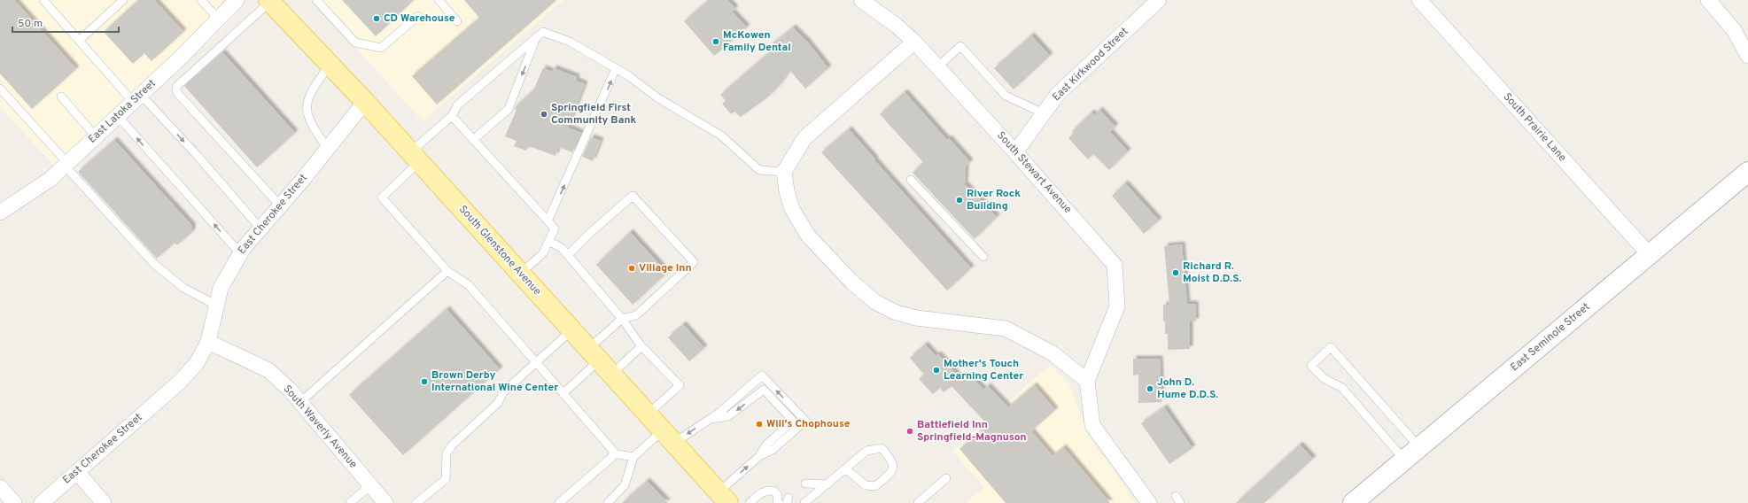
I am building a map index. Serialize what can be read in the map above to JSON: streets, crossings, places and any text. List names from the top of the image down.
{
  "streets": {
    "main road": ["South Glenstone Avenue"],
    "street": [
      "East Kirkwood Street",
      "East Latoka Street",
      "South Prairie Lane",
      "South Stewart Avenue",
      "East Cherokee Street",
      "East Seminole Street",
      "South Waverly Avenue"
    ]
  },
  "crossings": [
    ["East Kirkwood Street", "South Stewart Avenue"],
    ["South Prairie Lane", "East Seminole Street"],
    ["East Cherokee Street", "South Glenstone Avenue"],
    ["East Cherokee Street", "South Waverly Avenue"]
  ],
  "places": [
    "CD Warehouse",
    "McKowen Family Dental",
    "Springfield First Community Bank",
    "River Rock Building",
    "Village Inn",
    "Richard R. Moist D.D.S.",
    "Mother's Touch Learning Center",
    "Brown Derby International Wine Center",
    "John D. Hume D.D.S.",
    "Will's Chophouse",
    "Battlefield Inn Springfield-Magnuson"
  ],
  "scale_bar": "50 m"
}
